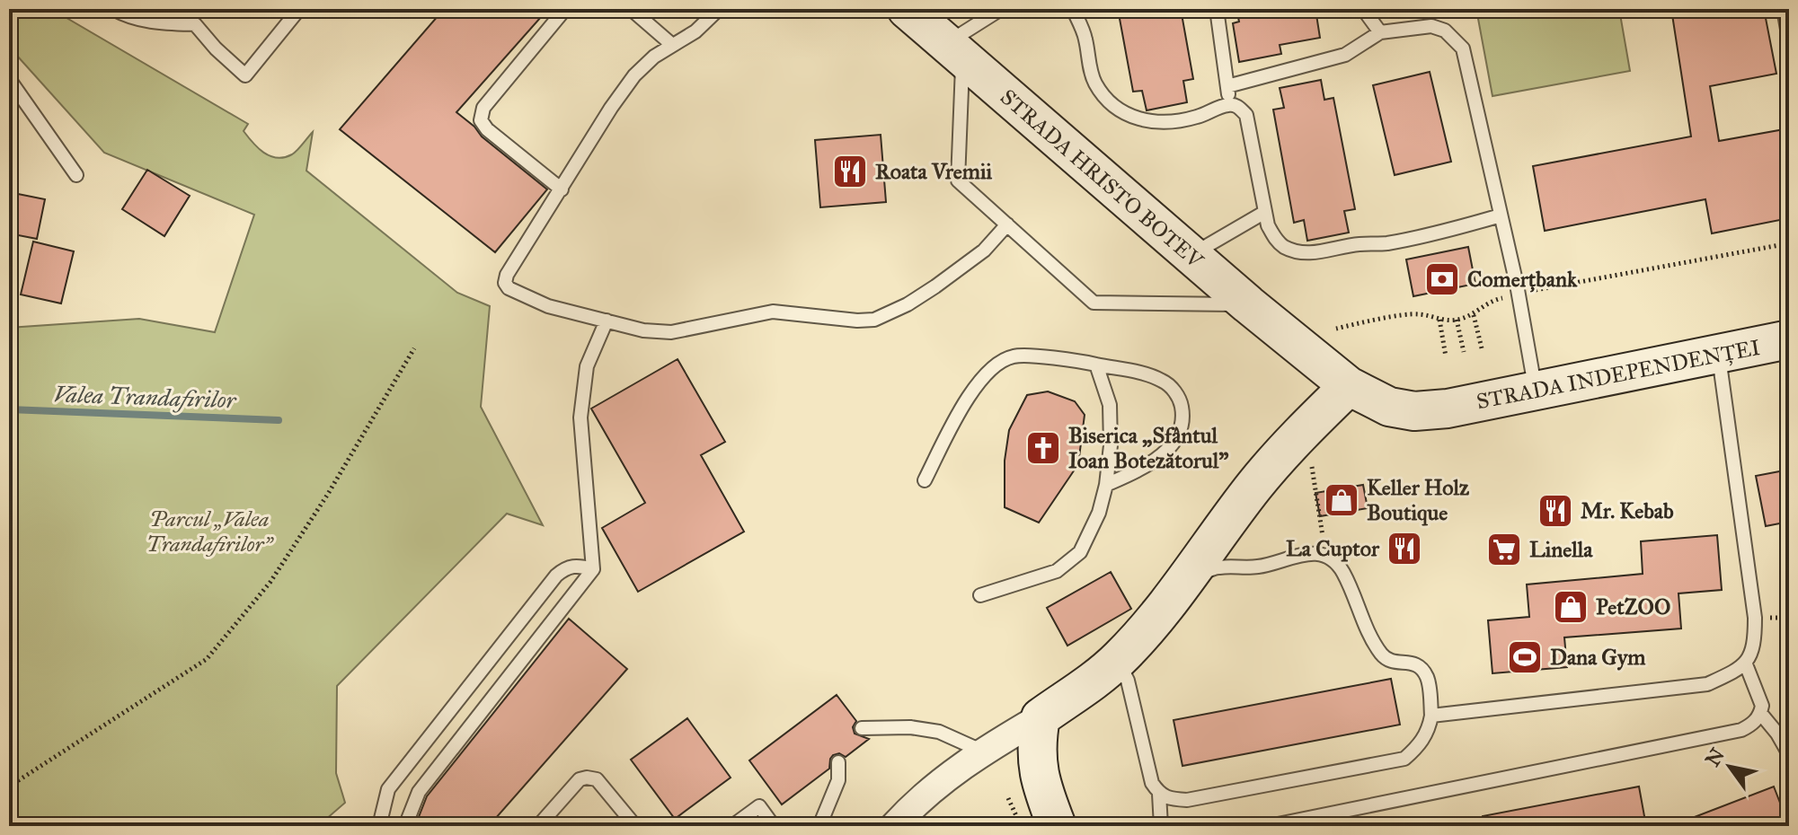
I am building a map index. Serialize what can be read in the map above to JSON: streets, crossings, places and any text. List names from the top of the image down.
{
  "streets": {
    "main road": ["STRADA HRISTO BOTEV", "STRADA INDEPENDENȚEI"]
  },
  "crossings": [
    ["STRADA HRISTO BOTEV", "STRADA INDEPENDENȚEI"]
  ],
  "water": ["Valea Trandafirilor"],
  "parks": ["Parcul „Valea Trandafirilor”"],
  "places": {
    "restaurant": ["Roata Vremii", "Mr. Kebab", "La Cuptor"],
    "bank": ["Comerțbank"],
    "church": ["Biserica „Sfântul Ioan Botezătorul”"],
    "shop": ["Keller Holz Boutique", "PetZOO"],
    "supermarket": ["Linella"],
    "sports": ["Dana Gym"]
  },
  "north": "top left"
}
